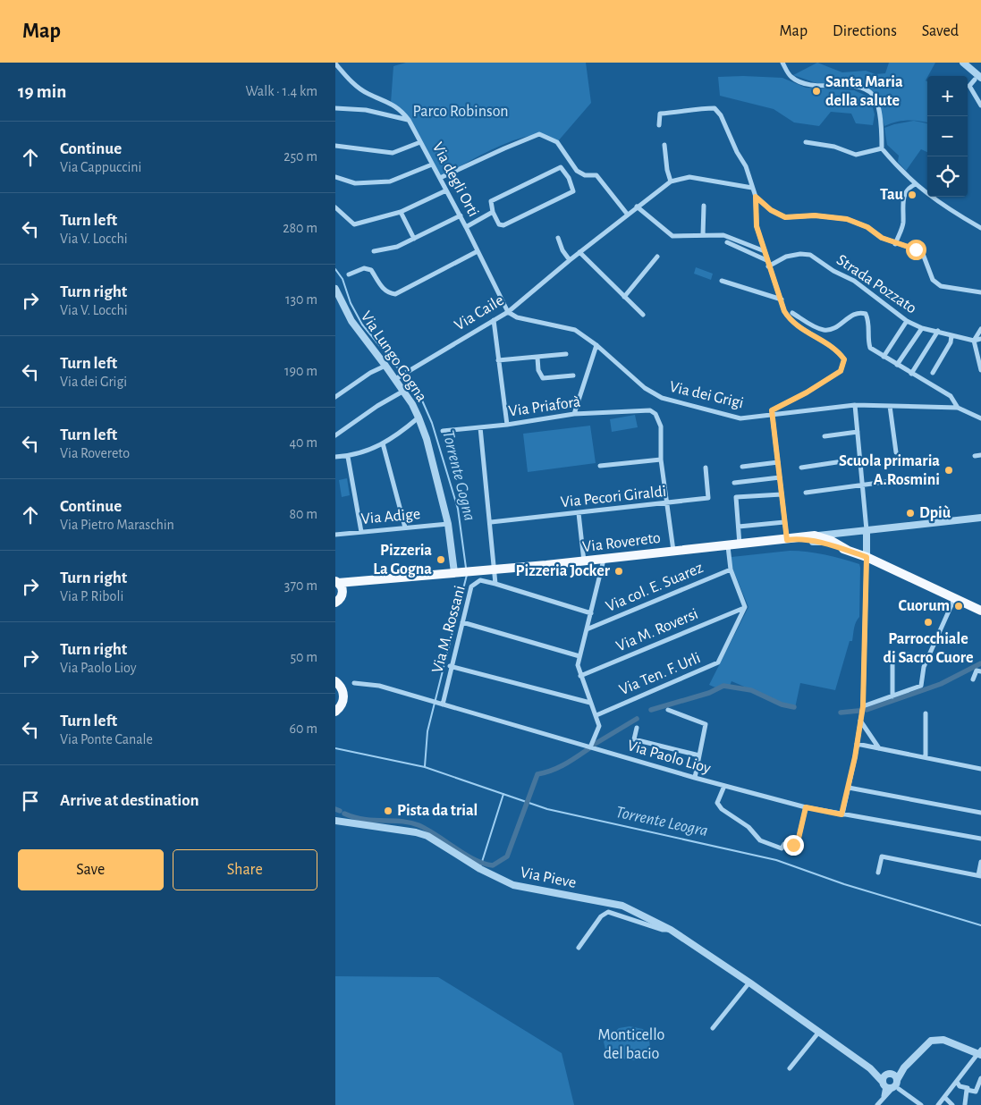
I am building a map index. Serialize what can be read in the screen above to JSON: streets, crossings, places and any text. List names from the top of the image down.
{
  "streets": {
    "main road": ["Via Rovereto"],
    "street": [
      "Via degli Orti",
      "Strada Pozzato",
      "Via Caile",
      "Via Lungo Gogna",
      "Via dei Grigi",
      "Via Priaforà",
      "Via Pecori Giraldi",
      "Via Adige",
      "Via col. E. Suarez",
      "Via M. Rossani",
      "Via M. Roversi",
      "Via Ten. F. Urli",
      "Via Paolo Lioy",
      "Via Pieve"
    ]
  },
  "crossings": [
    ["Via degli Orti", "Via Caile"],
    ["Via degli Orti", "Via dei Grigi"],
    ["Via Caile", "Via Lungo Gogna"],
    ["Via Caile", "Via dei Grigi"],
    ["Via Lungo Gogna", "Via Adige"],
    ["Via Lungo Gogna", "Via Rovereto"],
    ["Via M. Rossani", "Via Paolo Lioy"],
    ["Via M. Roversi", "Via Ten. F. Urli"]
  ],
  "water": ["Torrente Gogna", "Torrente Leogra"],
  "parks": ["Parco Robinson", "Monticello del bacio"],
  "places": [
    "Santa Maria della salute",
    "Tau",
    "Scuola primaria A.Rosmini",
    "Dpiù",
    "Pizzeria La Gogna",
    "Pizzeria Jocker",
    "Cuorum",
    "Parrocchiale di Sacro Cuore",
    "Pista da trial"
  ],
  "page": {
    "header": "Map",
    "nav": ["Map", "Directions", "Saved"],
    "heading": ["19 min", "Walk · 1.4 km"],
    "map_buttons": ["+", "−"],
    "list": [
      ["Continue", "Via Cappuccini", "250 m"],
      ["Turn left", "Via V. Locchi", "280 m"],
      ["Turn right", "Via V. Locchi", "130 m"],
      ["Turn left", "Via dei Grigi", "190 m"],
      ["Turn left", "Via Rovereto", "40 m"],
      ["Continue", "Via Pietro Maraschin", "80 m"],
      ["Turn right", "Via P. Riboli", "370 m"],
      ["Turn right", "Via Paolo Lioy", "50 m"],
      ["Turn left", "Via Ponte Canale", "60 m"],
      "Arrive at destination"
    ],
    "buttons": ["Save", "Share"]
  }
}
